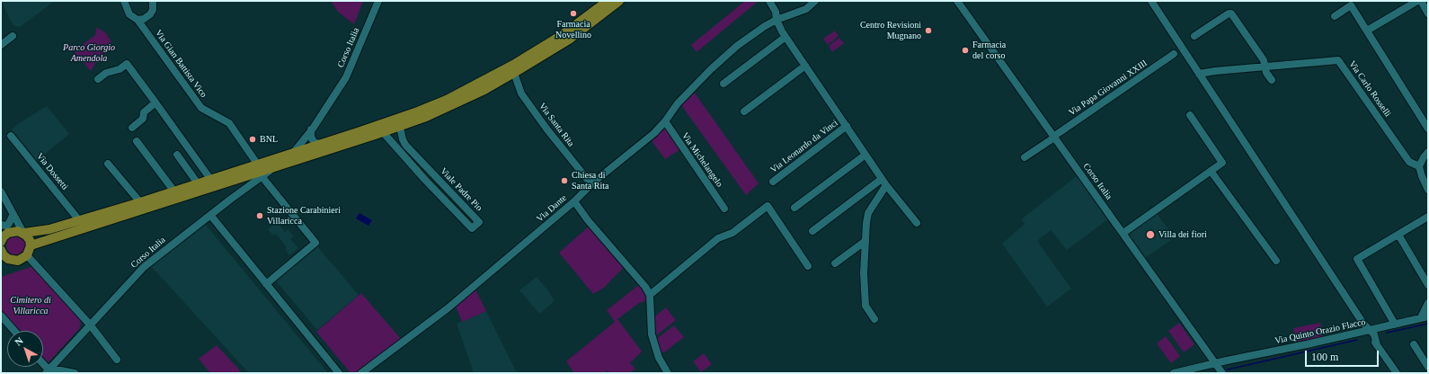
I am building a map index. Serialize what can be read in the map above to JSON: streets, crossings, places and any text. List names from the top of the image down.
{
  "streets": {
    "street": [
      "Corso Italia",
      "Via Gian Battista Vico",
      "Via Papa Giovanni XXIII",
      "Via Carlo Rosselli",
      "Via Santa Rita",
      "Via Leonardo da Vinci",
      "Via Michelangelo",
      "Via Dossetti",
      "Viale Padre Pio",
      "Via Dante",
      "Via Quinto Orazio Flacco"
    ]
  },
  "crossings": [
    ["Corso Italia", "Via Papa Giovanni XXIII"],
    ["Corso Italia", "Via Quinto Orazio Flacco"],
    ["Via Santa Rita", "Via Dante"],
    ["Via Michelangelo", "Via Dante"]
  ],
  "parks": ["Parco Giorgio Amendola", "Cimitero di Villaricca"],
  "places": [
    "Farmacia Novellino",
    "Centro Revisioni Mugnano",
    "Farmacia del corso",
    "BNL",
    "Chiesa di Santa Rita",
    "Stazione Carabinieri Villaricca",
    "Villa dei fiori"
  ],
  "scale_bar": "100 m",
  "north": "top left"
}
